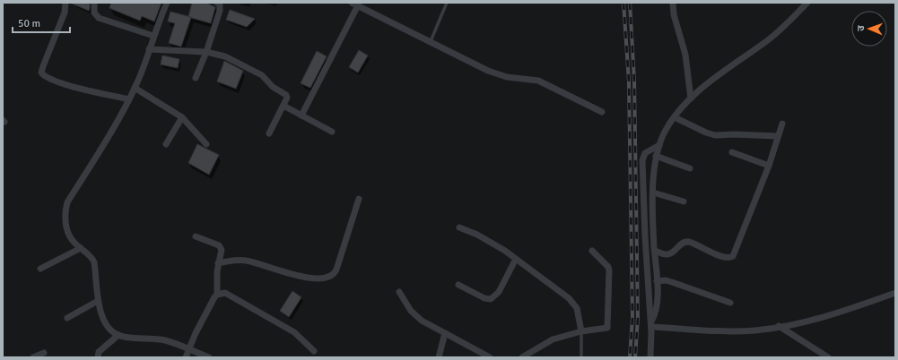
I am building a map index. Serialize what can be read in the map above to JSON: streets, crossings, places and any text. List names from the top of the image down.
{
  "scale_bar": "50 m",
  "north": "left"
}
